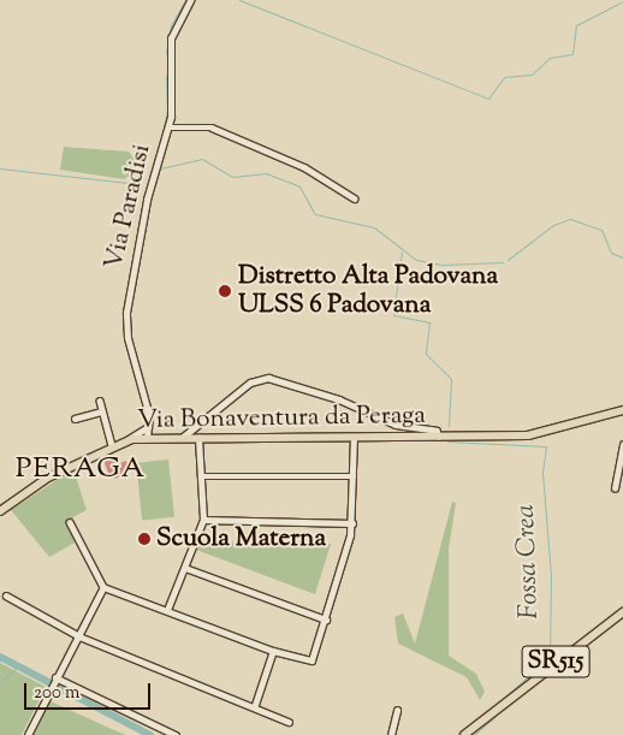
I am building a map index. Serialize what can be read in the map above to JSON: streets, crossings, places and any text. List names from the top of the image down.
{
  "streets": {
    "main road": ["Via Bonaventura da Peraga", "SR515"],
    "street": ["Via Paradisi"]
  },
  "crossings": [
    ["Via Paradisi", "Via Bonaventura da Peraga"]
  ],
  "districts": ["PERAGA"],
  "water": ["Fossa Crea"],
  "places": ["Distretto Alta Padovana ULSS 6 Padovana", "Scuola Materna"],
  "scale_bar": "200 m"
}
